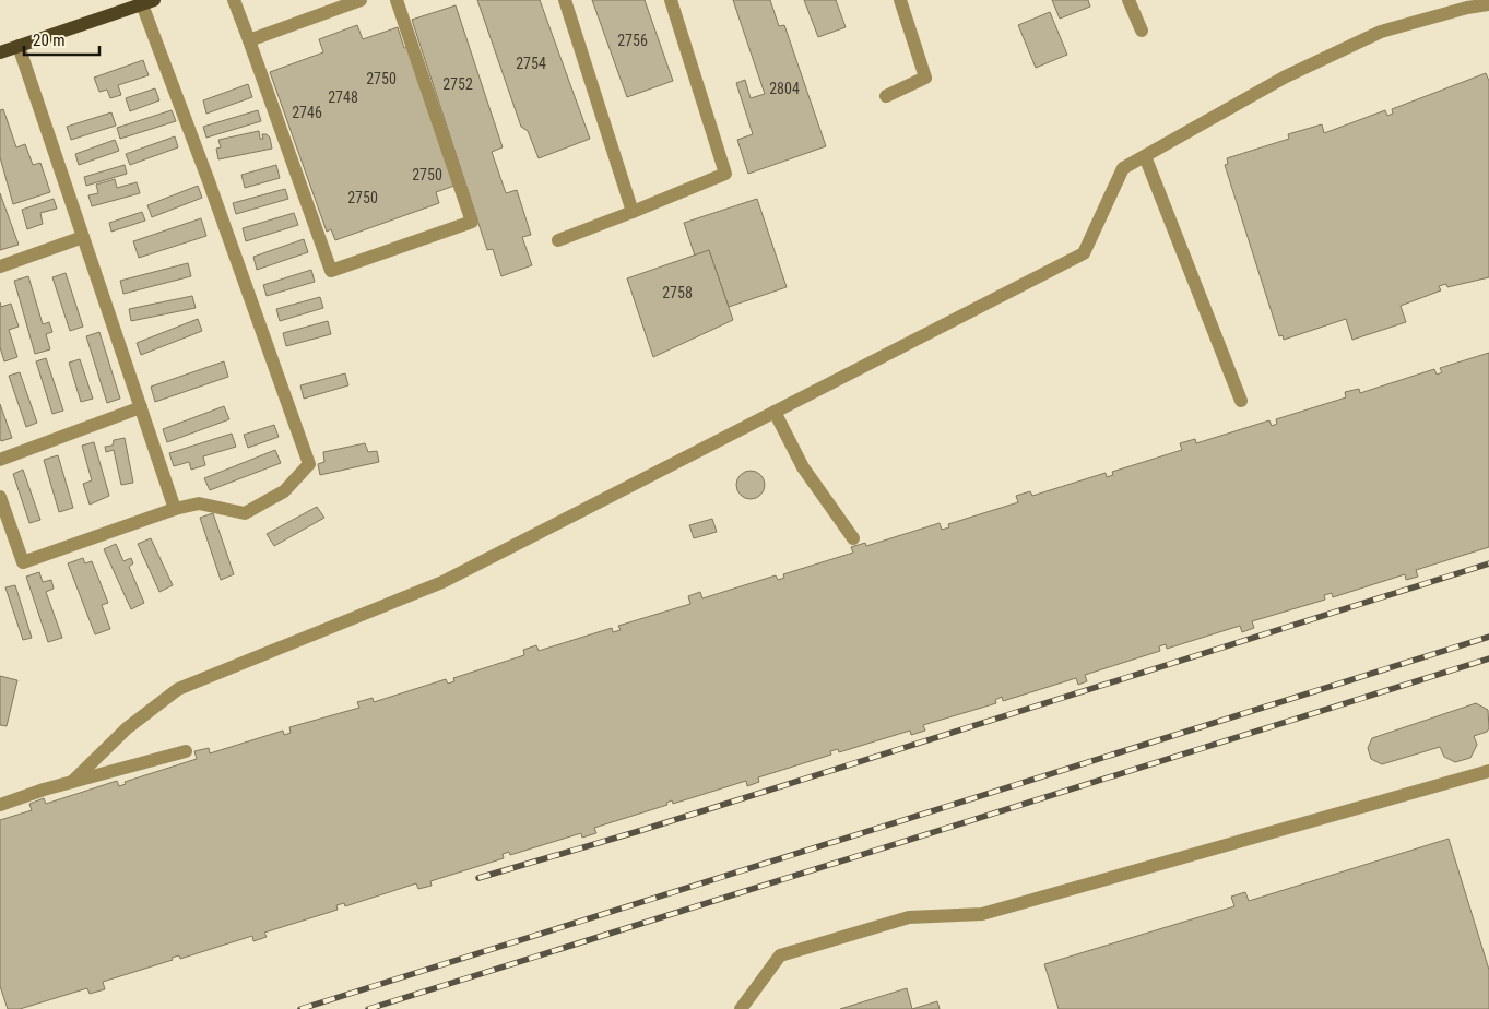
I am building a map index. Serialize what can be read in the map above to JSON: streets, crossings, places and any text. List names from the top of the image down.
{
  "house_numbers": [
    "2756",
    "2754",
    "2750",
    "2752",
    "2804",
    "2748",
    "2746",
    "2750",
    "2750",
    "2758"
  ],
  "scale_bar": "20 m"
}
